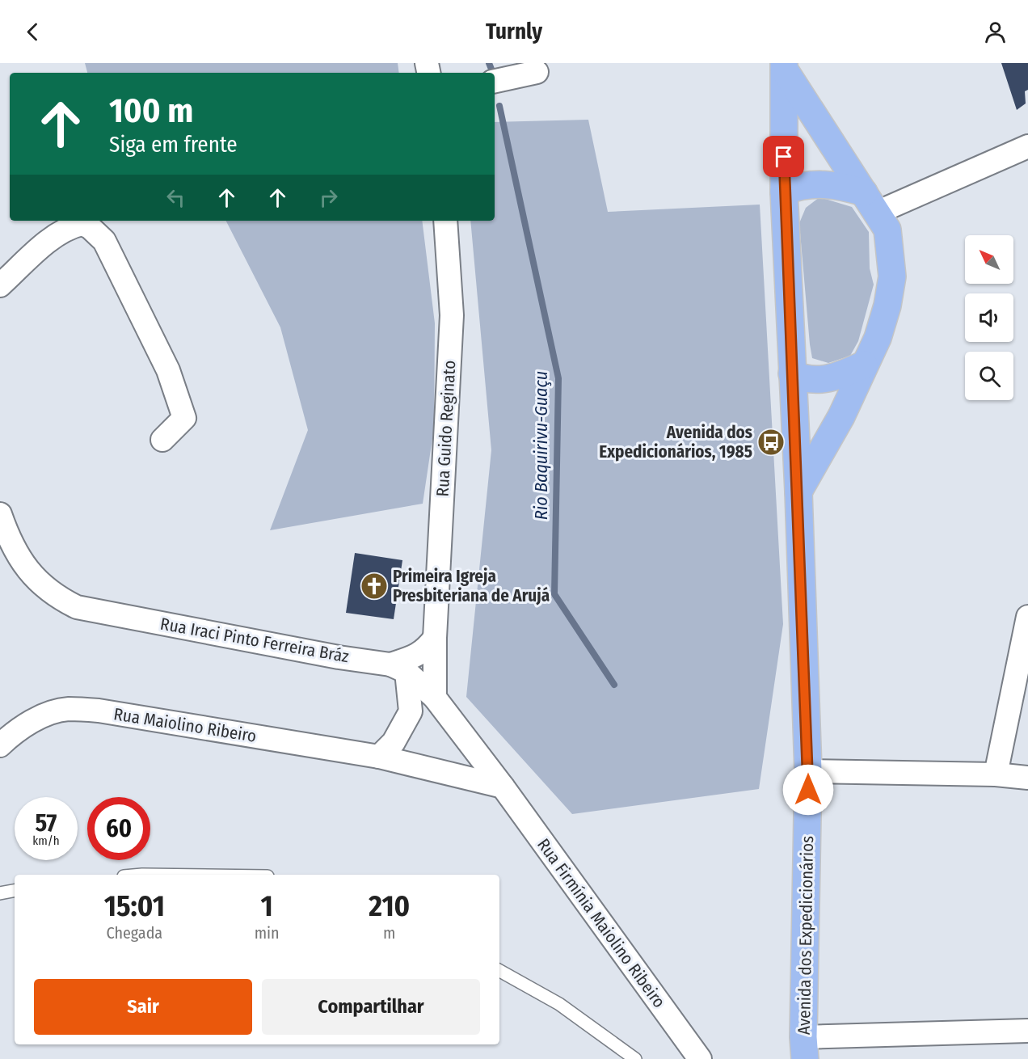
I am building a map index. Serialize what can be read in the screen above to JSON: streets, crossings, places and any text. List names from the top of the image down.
{
  "streets": {
    "main road": ["Avenida dos Expedicionários"],
    "street": [
      "Rua Guido Reginato",
      "Rua Iraci Pinto Ferreira Bráz",
      "Rua Maiolino Ribeiro",
      "Rua Firmínia Maiolino Ribeiro"
    ]
  },
  "crossings": [
    ["Rua Maiolino Ribeiro", "Rua Firmínia Maiolino Ribeiro"]
  ],
  "water": ["Rio Baquirivu-Guaçu"],
  "places": {
    "bus stop": ["Avenida dos Expedicionários, 1985"],
    "church": ["Primeira Igreja Presbiteriana de Arujá"]
  },
  "north": "top left",
  "page": {
    "header": "Turnly",
    "turn": ["100 m", "Siga em frente"],
    "speed": "57 km/h",
    "limit": "60",
    "eta": [
      "15:01",
      "Chegada",
      "1",
      "min",
      "210",
      "m"
    ],
    "buttons": ["Sair", "Compartilhar"]
  }
}
